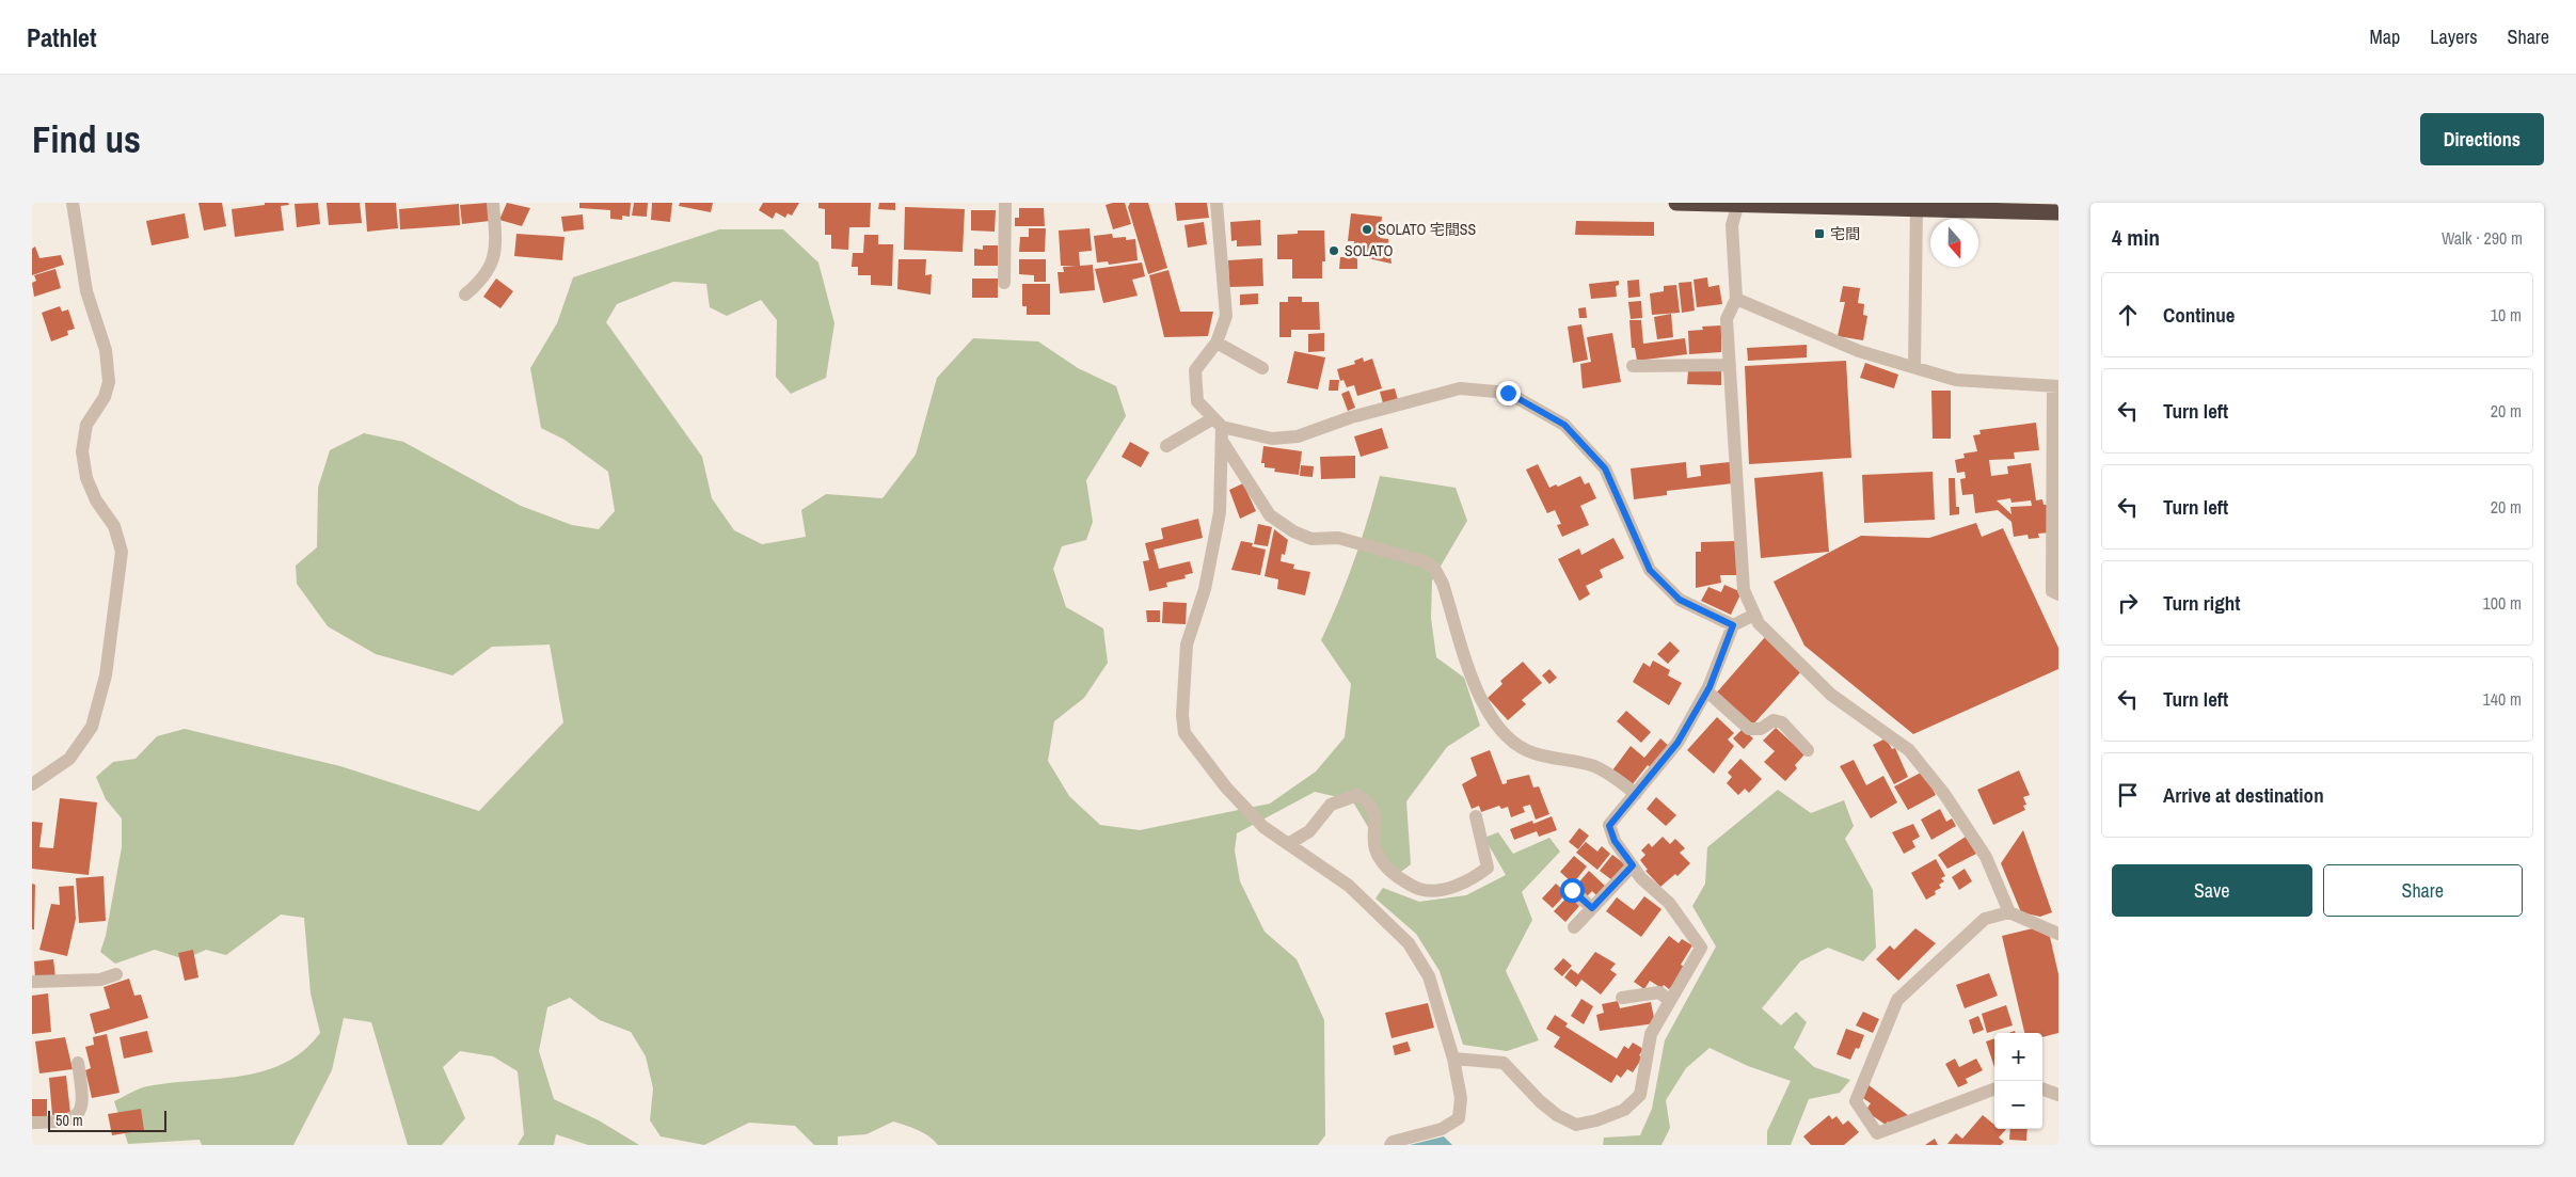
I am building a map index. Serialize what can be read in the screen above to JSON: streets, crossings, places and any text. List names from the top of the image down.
{
  "places": {
    "other": ["SOLATO 宅間SS", "SOLATO"],
    "transit": ["宅間"]
  },
  "scale_bar": "50 m",
  "north": "bottom",
  "page": {
    "header": "Pathlet",
    "nav": ["Map", "Layers", "Share"],
    "buttons": [
      "Directions",
      ["Save", "Share"]
    ],
    "title": "Find us",
    "heading": ["4 min", "Walk · 290 m"],
    "list": [
      ["Continue", "10 m"],
      ["Turn left", "20 m"],
      ["Turn left", "20 m"],
      ["Turn right", "100 m"],
      ["Turn left", "140 m"],
      "Arrive at destination"
    ],
    "map_buttons": ["+", "−"],
    "scale": "50 m"
  }
}
